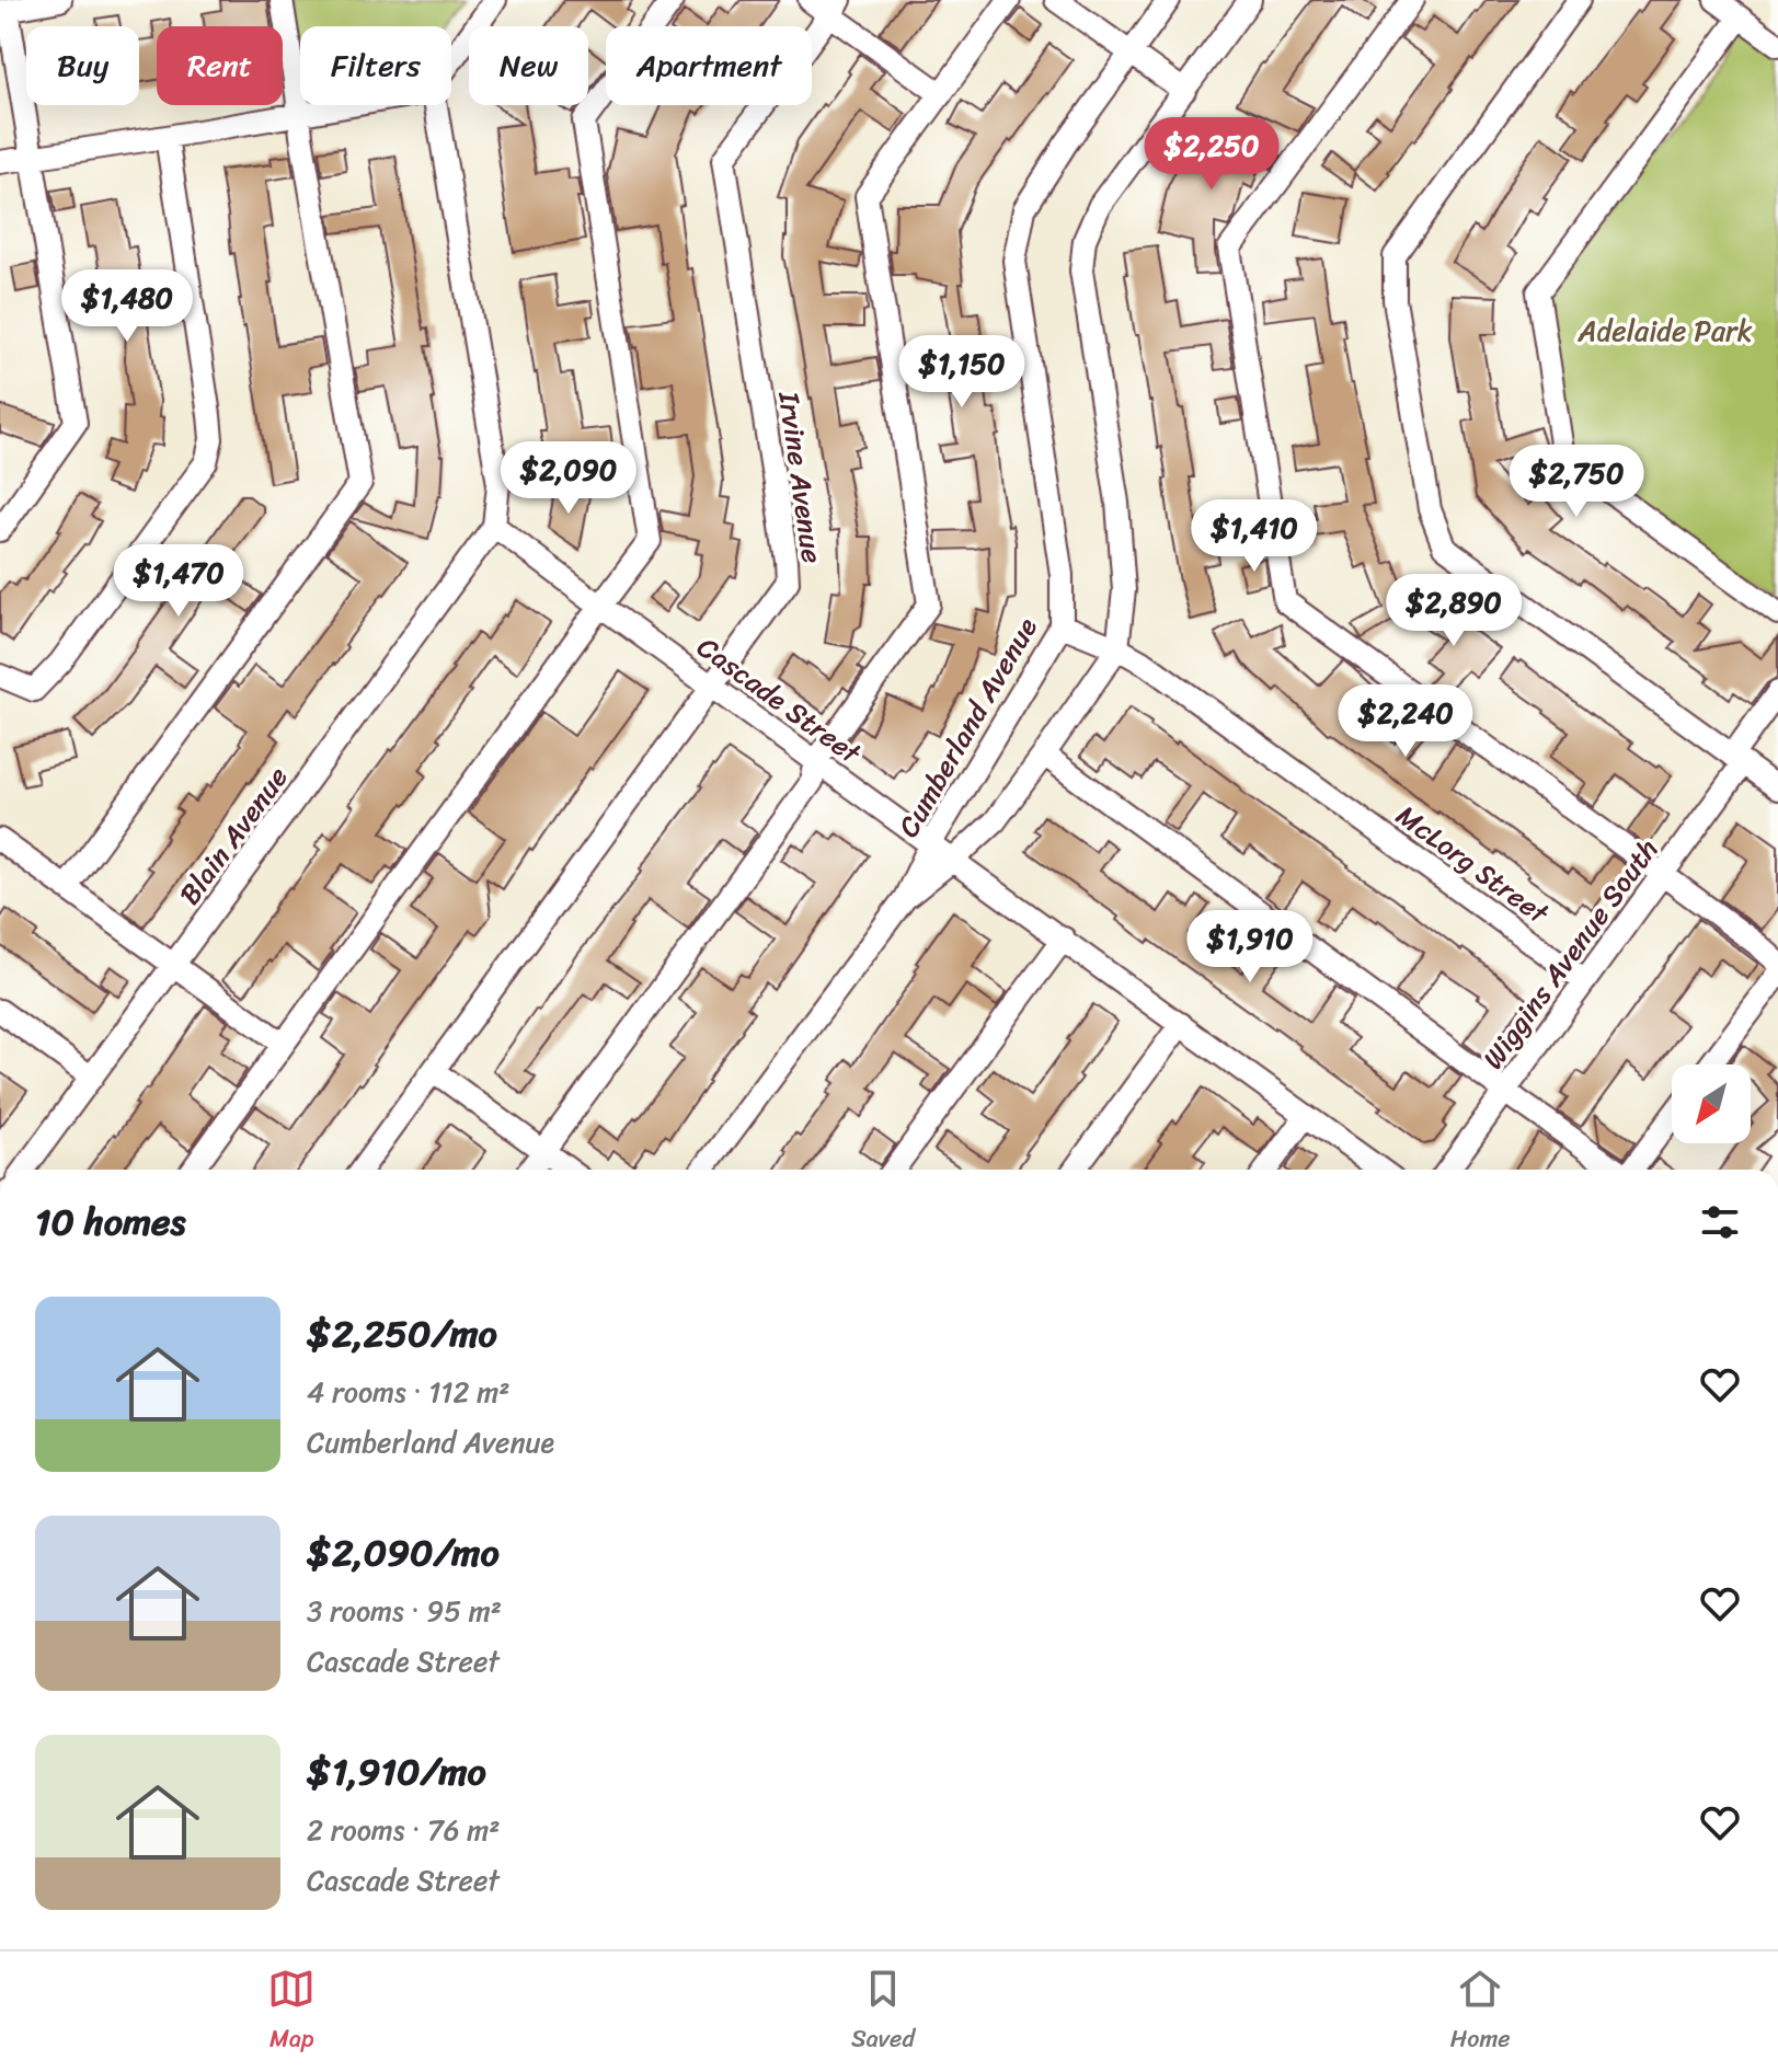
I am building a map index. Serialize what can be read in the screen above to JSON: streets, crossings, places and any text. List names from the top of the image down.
{
  "streets": {
    "street": [
      "Irvine Avenue",
      "Cascade Street",
      "Cumberland Avenue",
      "Blain Avenue",
      "McLorg Street",
      "Wiggins Avenue South"
    ]
  },
  "crossings": [
    ["Irvine Avenue", "Cascade Street"],
    ["Cascade Street", "Cumberland Avenue"],
    ["Cascade Street", "Blain Avenue"],
    ["Cumberland Avenue", "McLorg Street"],
    ["McLorg Street", "Wiggins Avenue South"]
  ],
  "parks": ["Adelaide Park"],
  "north": "bottom left",
  "page": {
    "chip": [
      "Buy",
      "Rent",
      "Filters",
      "New",
      "Apartment"
    ],
    "price": [
      "$2,250",
      "$1,480",
      "$1,150",
      "$2,090",
      "$2,750",
      "$1,410",
      "$1,470",
      "$2,890",
      "$2,240",
      "$1,910"
    ],
    "heading": "10 homes",
    "list": [
      {
        "name": "$2,250/mo",
        "note": "4 rooms · 112 m² · Cumberland Avenue"
      },
      {
        "name": "$2,090/mo",
        "note": "3 rooms · 95 m² · Cascade Street"
      },
      {
        "name": "$1,910/mo",
        "note": "2 rooms · 76 m² · Cascade Street"
      }
    ],
    "tabs": ["Map", "Saved", "Home"]
  }
}
